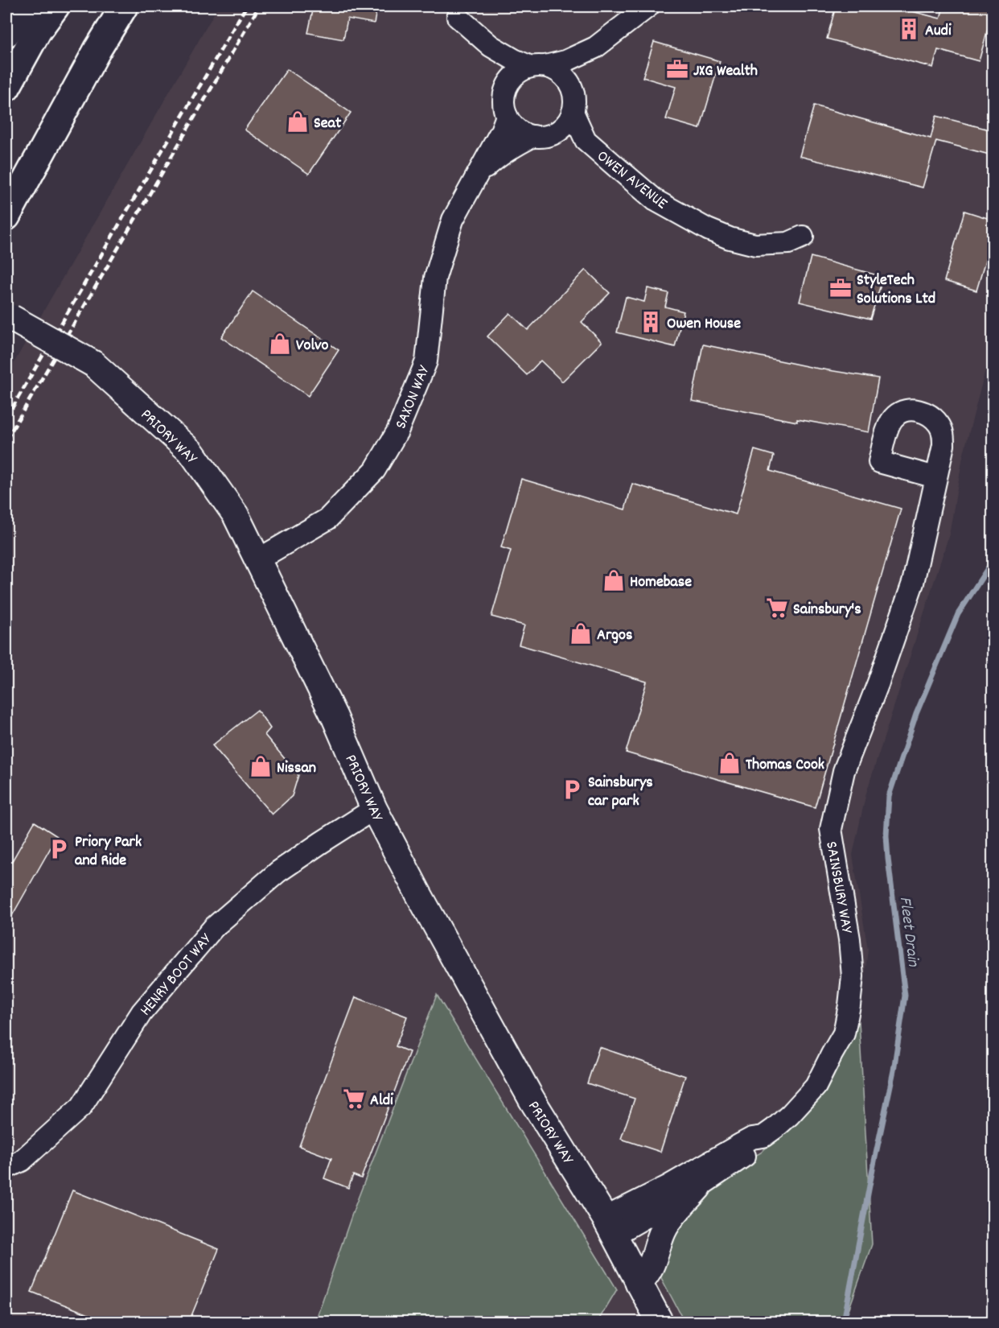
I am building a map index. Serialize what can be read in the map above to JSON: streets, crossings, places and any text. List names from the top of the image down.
{
  "streets": {
    "street": [
      "OWEN AVENUE",
      "SAXON WAY",
      "PRIORY WAY",
      "SAINSBURY WAY",
      "HENRY BOOT WAY"
    ]
  },
  "crossings": [
    ["OWEN AVENUE", "SAXON WAY"],
    ["SAXON WAY", "PRIORY WAY"],
    ["PRIORY WAY", "SAINSBURY WAY"],
    ["PRIORY WAY", "HENRY BOOT WAY"]
  ],
  "water": ["Fleet Drain"],
  "places": {
    "building": ["Audi", "Owen House"],
    "office": ["JXG Wealth", "StyleTech Solutions Ltd"],
    "shop": [
      "Seat",
      "Volvo",
      "Homebase",
      "Argos",
      "Thomas Cook",
      "Nissan"
    ],
    "supermarket": ["Sainsbury's", "Aldi"],
    "parking": ["Sainsburys car park", "Priory Park and Ride"]
  }
}
